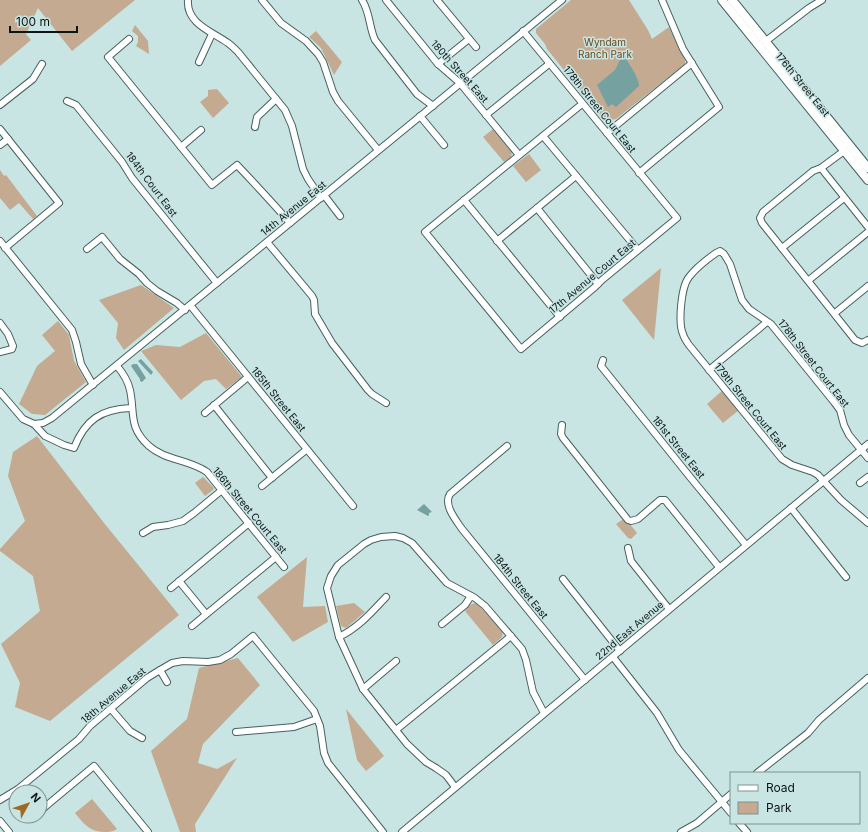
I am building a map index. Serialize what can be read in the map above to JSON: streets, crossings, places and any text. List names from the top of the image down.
{
  "streets": {
    "main road": ["176th Street East"],
    "street": [
      "180th Street East",
      "178th Street Court East",
      "184th Court East",
      "14th Avenue East",
      "17th Avenue Court East",
      "185th Street East",
      "179th Street Court East",
      "181st Street East",
      "186th Street Court East",
      "184th Street East",
      "22nd East Avenue",
      "18th Avenue East"
    ]
  },
  "crossings": [
    ["180th Street East", "14th Avenue East"],
    ["178th Street Court East", "14th Avenue East"],
    ["178th Street Court East", "17th Avenue Court East"],
    ["178th Street Court East", "179th Street Court East"],
    ["178th Street Court East", "22nd East Avenue"],
    ["184th Court East", "14th Avenue East"],
    ["14th Avenue East", "185th Street East"],
    ["14th Avenue East", "186th Street Court East"],
    ["179th Street Court East", "22nd East Avenue"],
    ["181st Street East", "22nd East Avenue"],
    ["184th Street East", "22nd East Avenue"]
  ],
  "parks": ["Wyndam Ranch Park"],
  "legend": ["Road", "Park"],
  "scale_bar": "100 m",
  "north": "top right"
}
